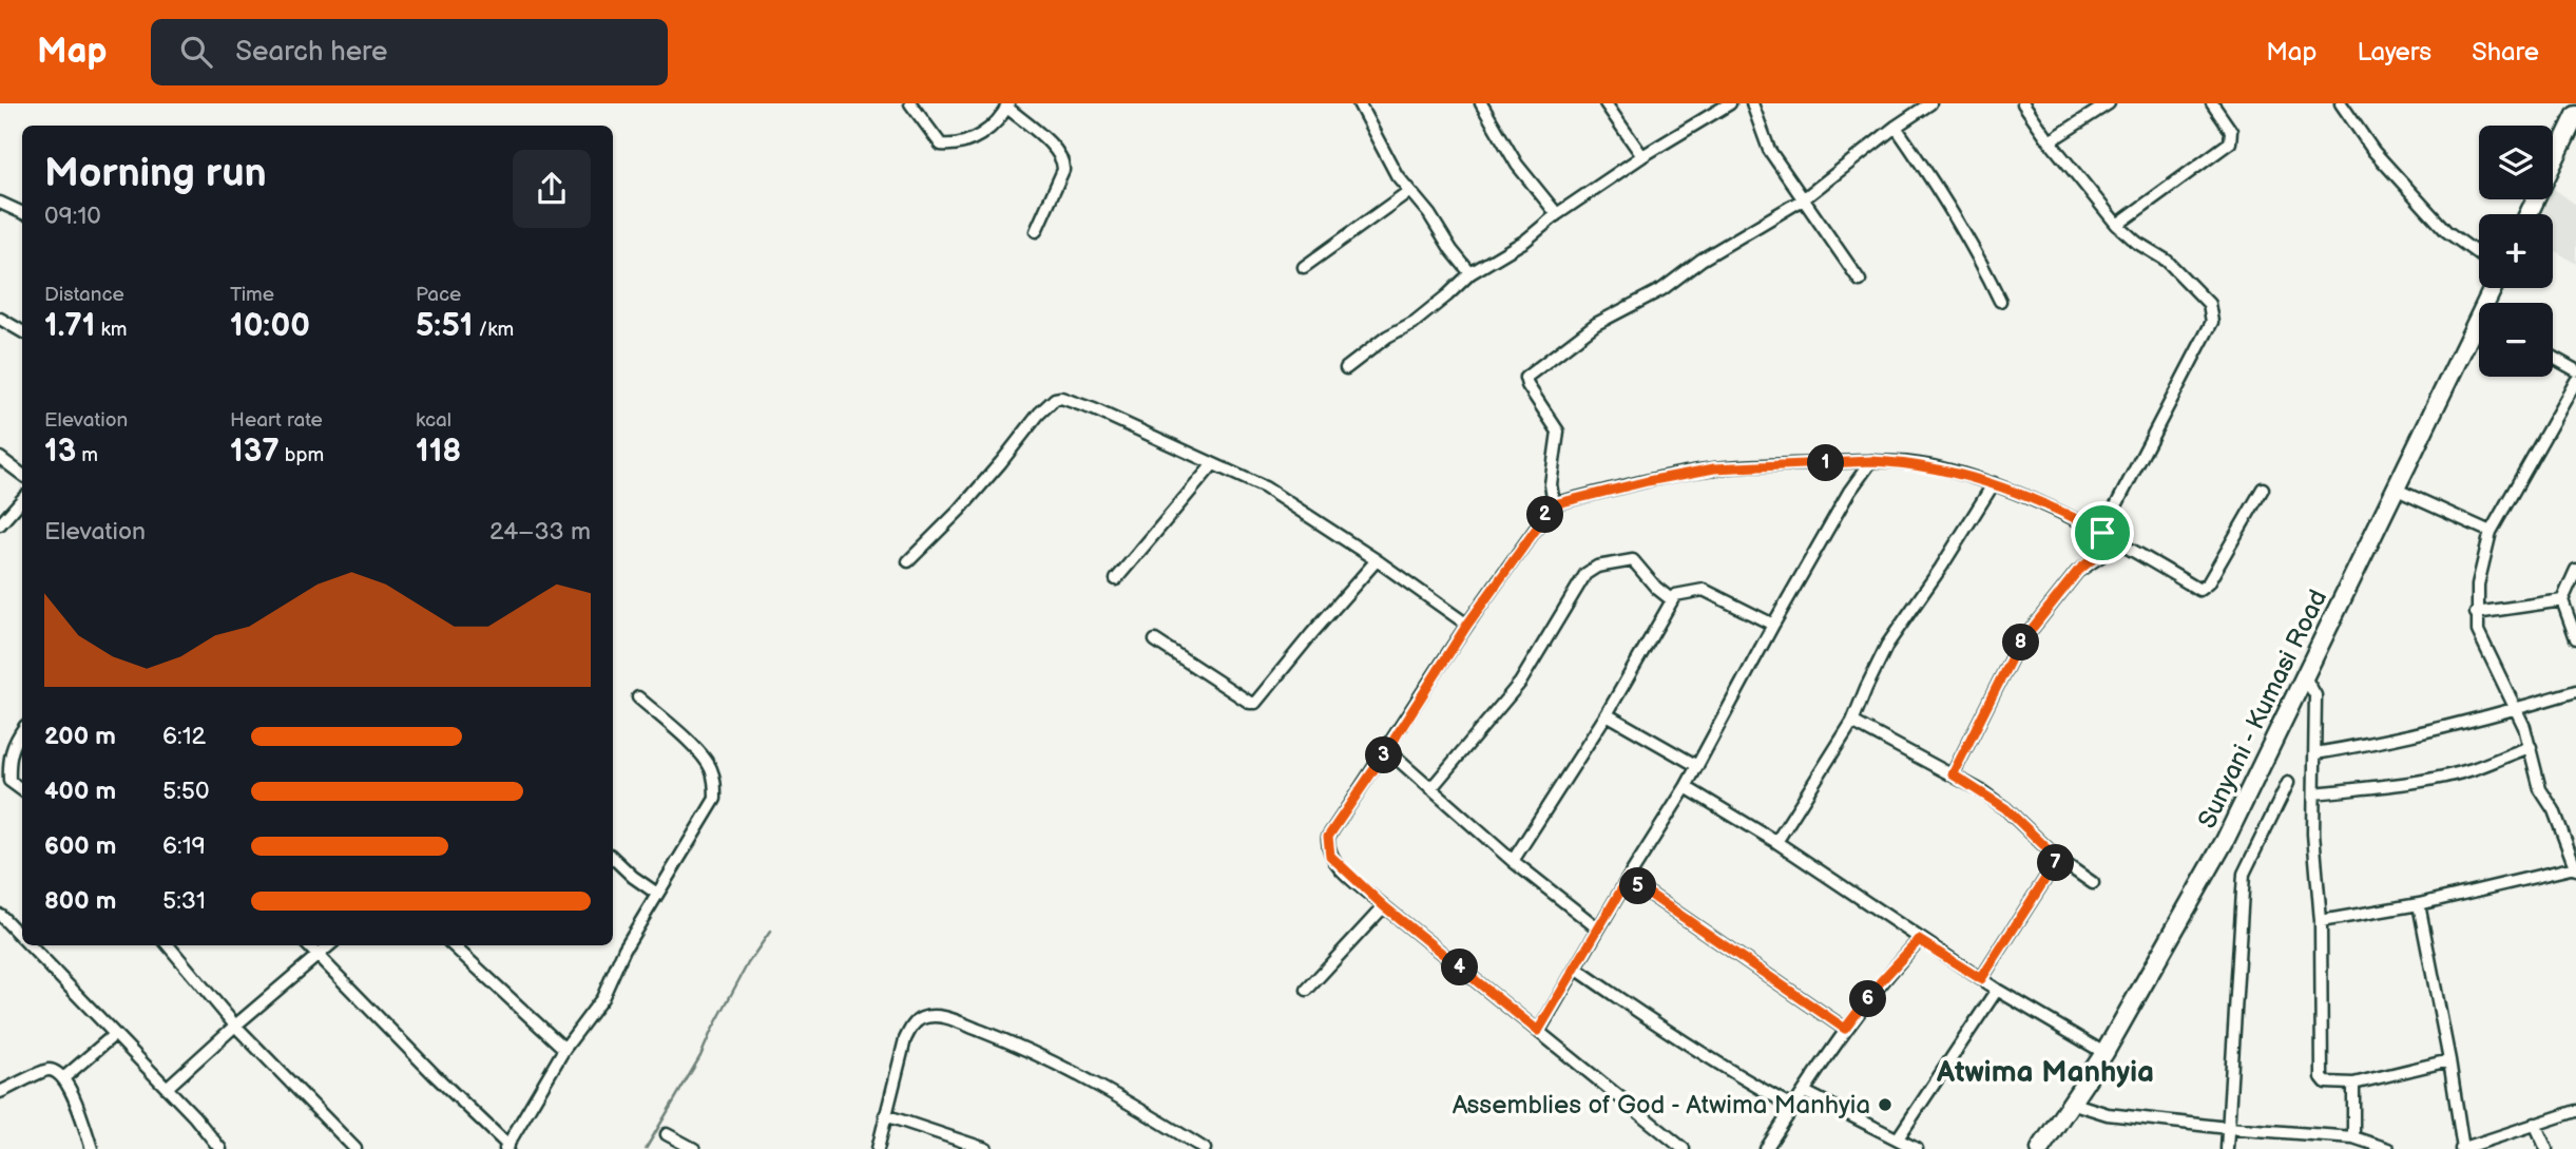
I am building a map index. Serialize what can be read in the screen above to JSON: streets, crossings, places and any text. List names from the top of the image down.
{
  "streets": {
    "main road": ["Sunyani - Kumasi Road"]
  },
  "districts": ["Atwima Manhyia"],
  "places": ["Assemblies of God - Atwima Manhyia"],
  "page": {
    "header": "Map",
    "search": "Search here",
    "nav": ["Map", "Layers", "Share"],
    "map_buttons": ["+", "−"],
    "heading": ["Morning run", "09:10"],
    "stats": [
      ["Distance", "1.71 km"],
      ["Time", "10:00"],
      ["Pace", "5:51 /km"],
      ["Elevation", "13 m"],
      ["Heart rate", "137 bpm"],
      ["kcal", "118"]
    ],
    "pins": [
      "1",
      "2",
      "8",
      "3",
      "7",
      "5",
      "4",
      "6"
    ],
    "chart": ["Elevation", "24–33 m"],
    "list": [
      {
        "name": "200 m",
        "note": "6:12"
      },
      {
        "name": "400 m",
        "note": "5:50"
      },
      {
        "name": "600 m",
        "note": "6:19"
      },
      {
        "name": "800 m",
        "note": "5:31"
      }
    ]
  }
}
